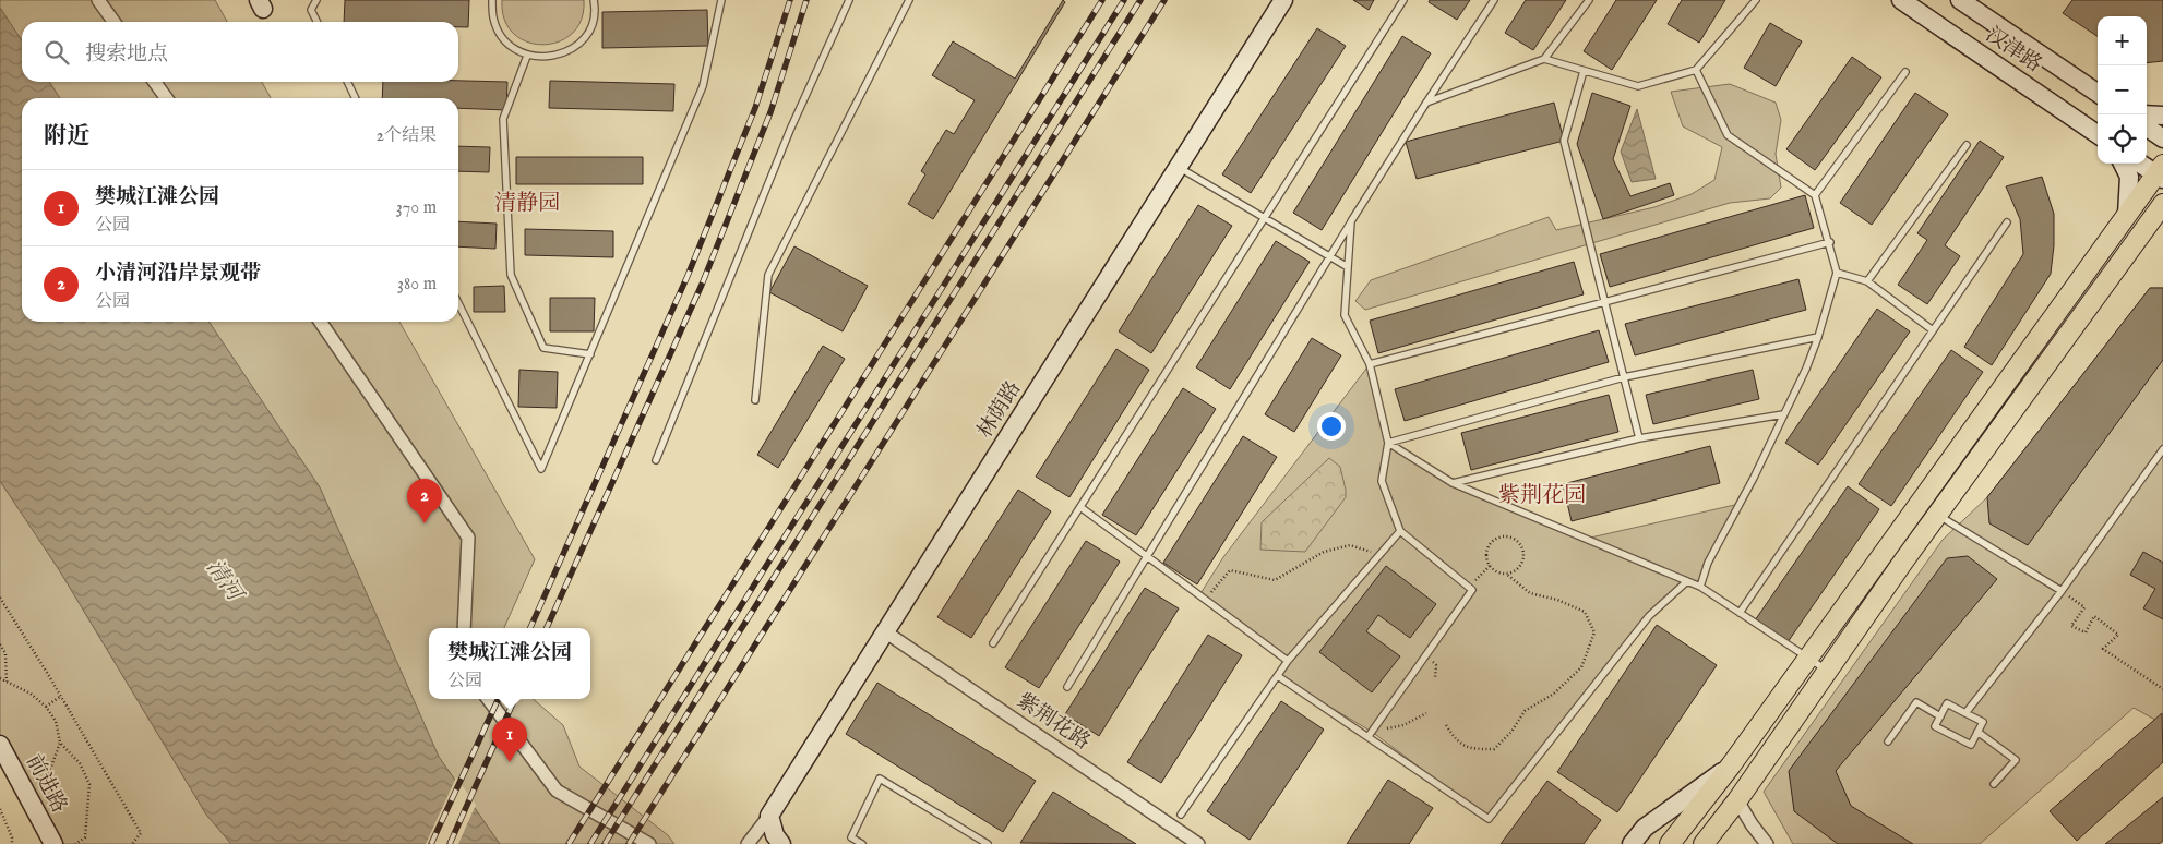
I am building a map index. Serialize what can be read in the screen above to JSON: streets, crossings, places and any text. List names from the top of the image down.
{
  "streets": {
    "street": [
      "汉津路",
      "林荫路",
      "紫荆花路",
      "前进路"
    ]
  },
  "crossings": [
    ["林荫路", "紫荆花路"]
  ],
  "districts": ["清静园", "紫荆花园"],
  "water": ["清河"],
  "page": {
    "map_buttons": ["+", "−"],
    "search": "搜索地点",
    "heading": ["附近", "2个结果"],
    "list": [
      {
        "mark": "1",
        "name": "樊城江滩公园",
        "note": "公园",
        "value": "370 m"
      },
      {
        "mark": "2",
        "name": "小清河沿岸景观带",
        "note": "公园",
        "value": "380 m"
      }
    ],
    "pins": ["2", "1"],
    "popup": ["樊城江滩公园", "公园"]
  }
}
